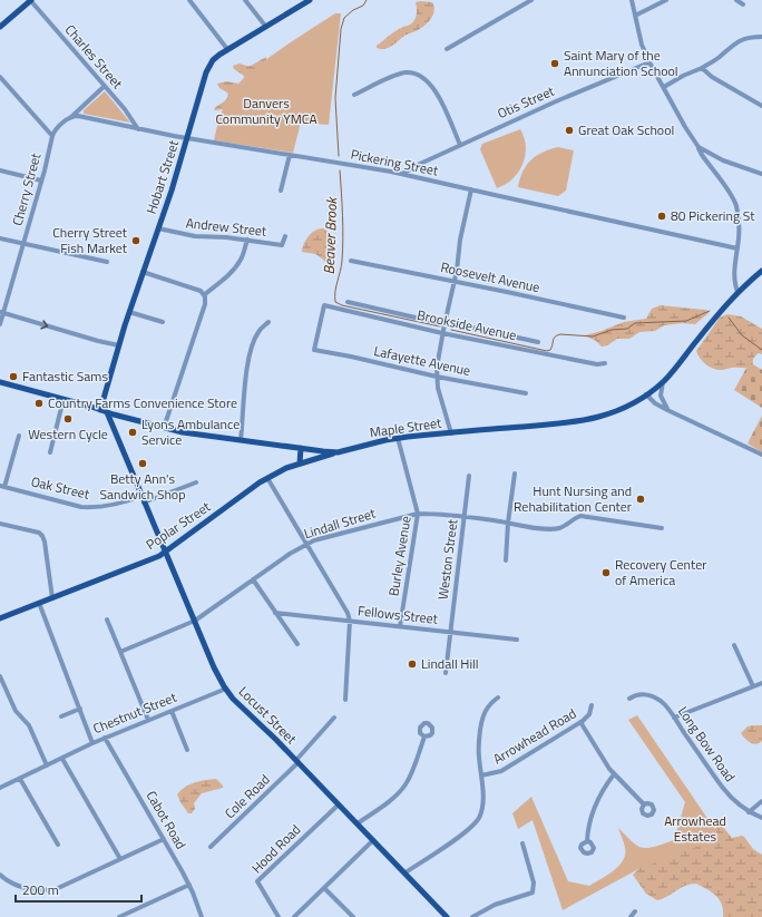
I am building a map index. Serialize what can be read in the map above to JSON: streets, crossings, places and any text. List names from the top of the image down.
{
  "streets": {
    "main road": [
      "Hobart Street",
      "Maple Street",
      "Poplar Street",
      "Locust Street"
    ],
    "street": [
      "Charles Street",
      "Otis Street",
      "Pickering Street",
      "Cherry Street",
      "Andrew Street",
      "Roosevelt Avenue",
      "Brookside Avenue",
      "Lafayette Avenue",
      "Oak Street",
      "Lindall Street",
      "Burley Avenue",
      "Weston Street",
      "Fellows Street",
      "Chestnut Street",
      "Arrowhead Road",
      "Long Bow Road",
      "Cole Road",
      "Cabot Road",
      "Hood Road"
    ]
  },
  "crossings": [
    ["Charles Street", "Pickering Street"],
    ["Otis Street", "Pickering Street"],
    ["Pickering Street", "Hobart Street"],
    ["Hobart Street", "Andrew Street"],
    ["Hobart Street", "Maple Street"],
    ["Brookside Avenue", "Lafayette Avenue"],
    ["Maple Street", "Poplar Street"],
    ["Maple Street", "Burley Avenue"],
    ["Maple Street", "Locust Street"],
    ["Oak Street", "Locust Street"],
    ["Lindall Street", "Burley Avenue"],
    ["Lindall Street", "Weston Street"],
    ["Lindall Street", "Locust Street"],
    ["Poplar Street", "Chestnut Street"],
    ["Poplar Street", "Locust Street"],
    ["Burley Avenue", "Fellows Street"],
    ["Weston Street", "Fellows Street"],
    ["Chestnut Street", "Locust Street"],
    ["Chestnut Street", "Cabot Road"],
    ["Locust Street", "Cole Road"],
    ["Locust Street", "Hood Road"]
  ],
  "water": ["Beaver Brook"],
  "parks": ["Danvers Community YMCA", "Arrowhead Estates"],
  "places": [
    "Saint Mary of the Annunciation School",
    "Great Oak School",
    "80 Pickering St",
    "Cherry Street Fish Market",
    "Fantastic Sams",
    "Country Farms Convenience Store",
    "Western Cycle",
    "Lyons Ambulance Service",
    "Betty Ann's Sandwich Shop",
    "Hunt Nursing and Rehabilitation Center",
    "Recovery Center of America",
    "Lindall Hill"
  ],
  "scale_bar": "200 m"
}
